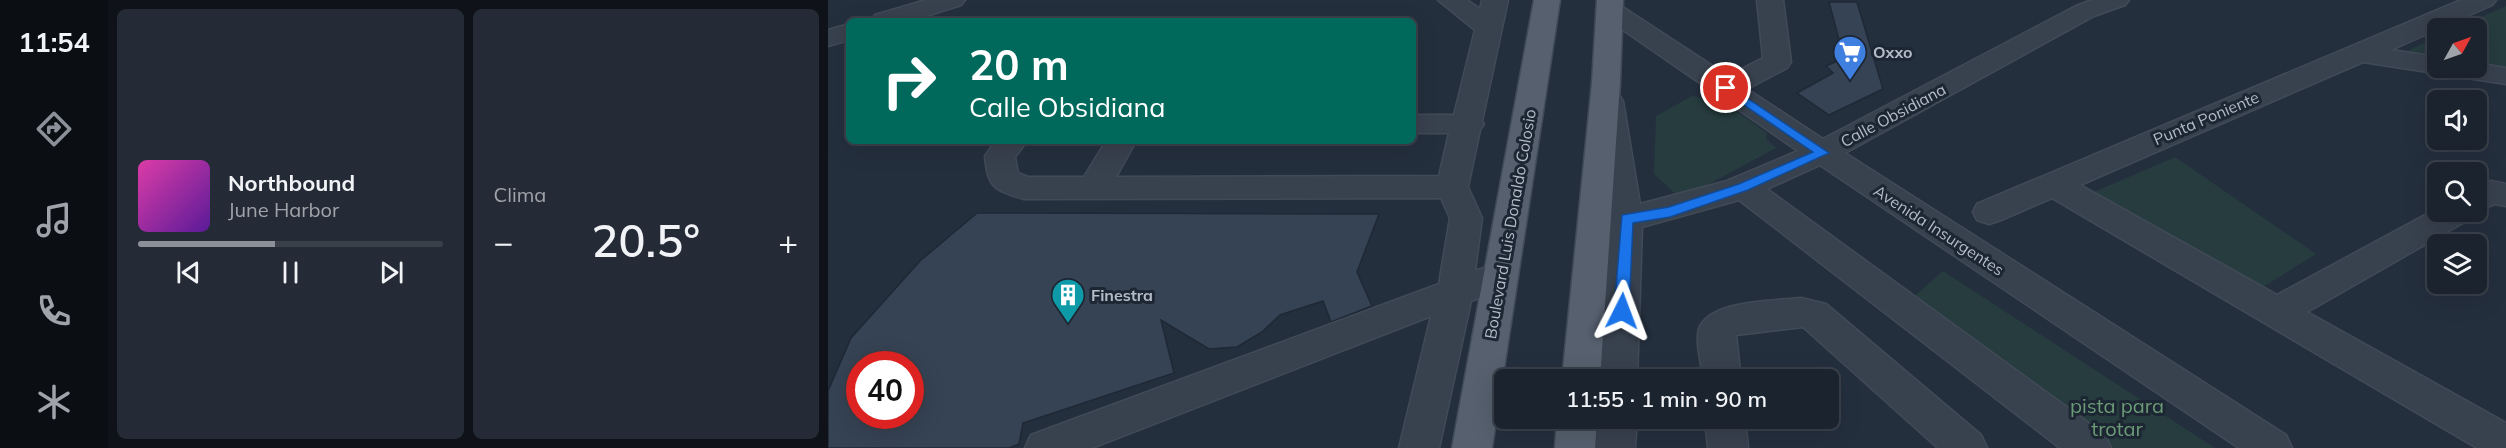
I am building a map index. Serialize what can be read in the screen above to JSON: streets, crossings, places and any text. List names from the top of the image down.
{
  "streets": {
    "main road": ["Boulevard Luis Donaldo Colosio"],
    "street": ["Calle Obsidiana", "Punta Poniente", "Avenida Insurgentes"]
  },
  "crossings": [
    ["Calle Obsidiana", "Avenida Insurgentes"]
  ],
  "parks": ["pista para trotar"],
  "places": {
    "supermarket": ["Oxxo"],
    "building": ["Finestra"]
  },
  "north": "top right",
  "page": {
    "tabs": "11:54",
    "tile": "Clima",
    "turn": ["20 m", "Calle Obsidiana"],
    "song": ["Northbound", "June Harbor"],
    "heat": ["−", "20.5°", "+"],
    "limit": "40",
    "trip": "11:55 · 1 min · 90 m"
  }
}
